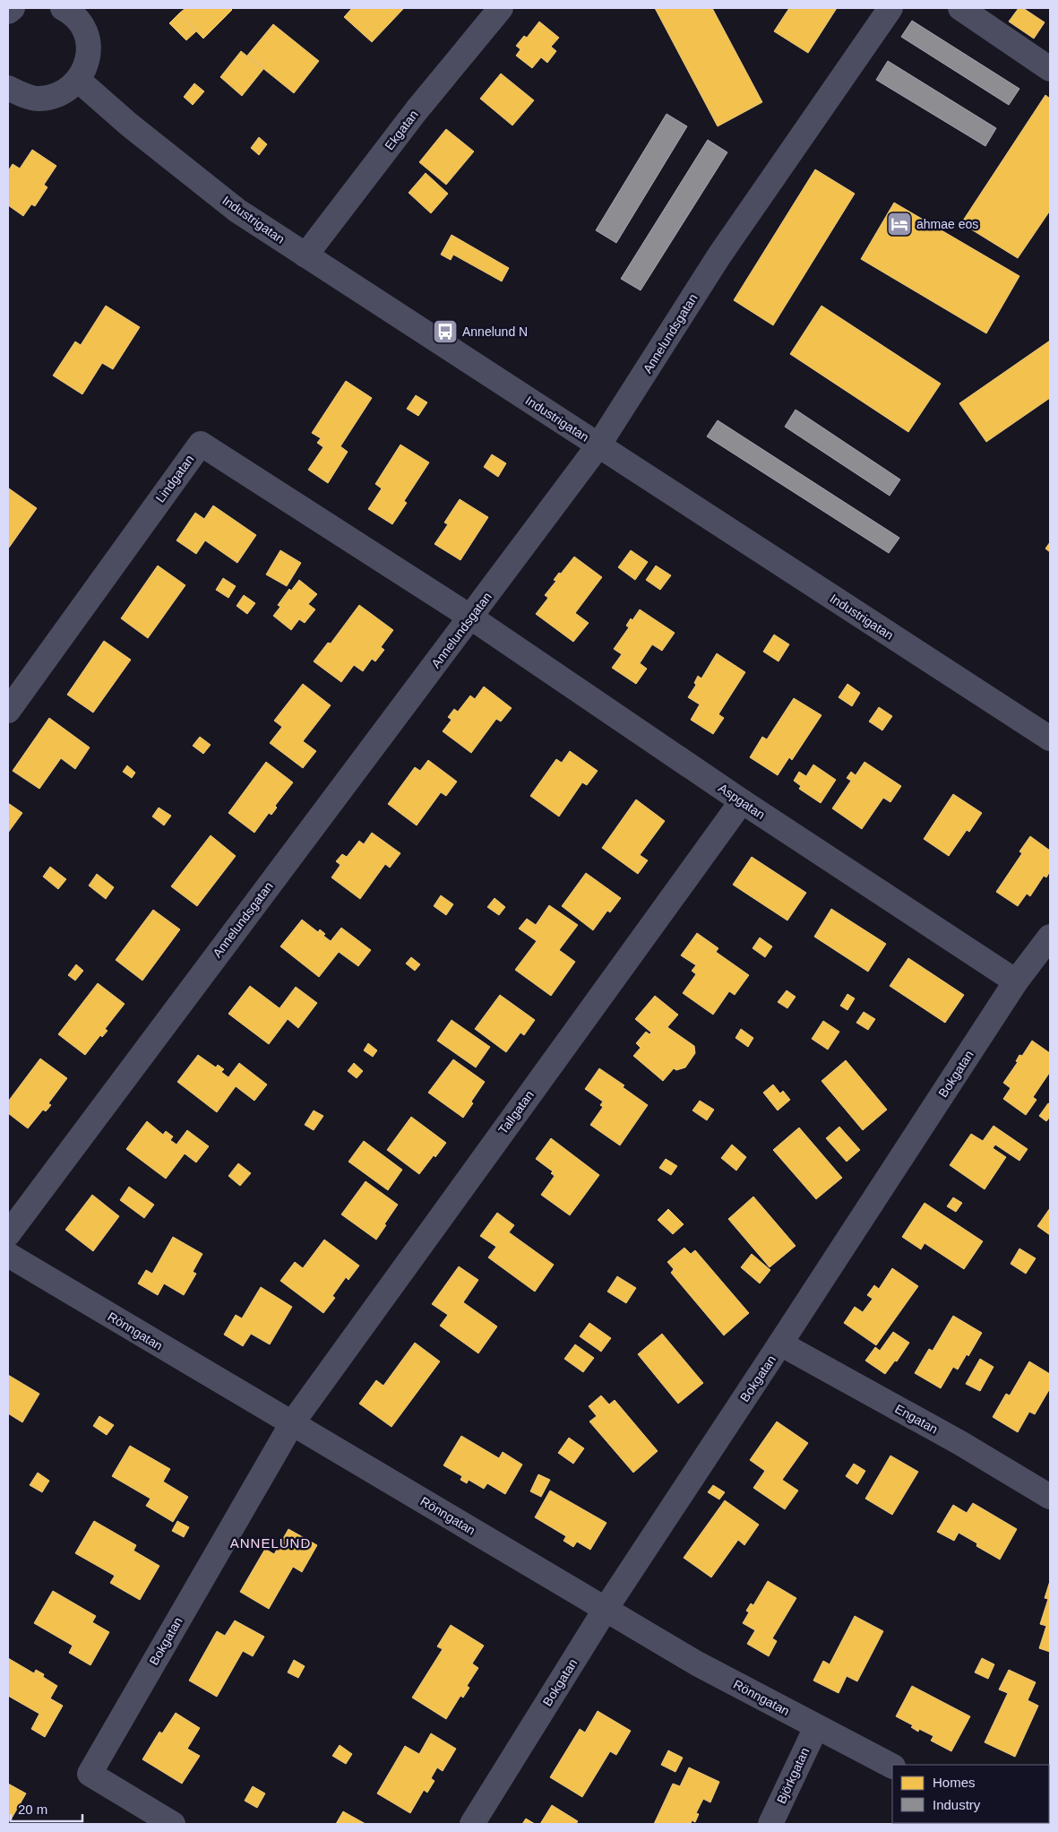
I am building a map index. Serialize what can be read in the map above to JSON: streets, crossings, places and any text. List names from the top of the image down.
{
  "streets": {
    "street": [
      "Ekgatan",
      "Industrigatan",
      "Annelundsgatan",
      "Lindgatan",
      "Aspgatan",
      "Bokgatan",
      "Tallgatan",
      "Rönngatan",
      "Engatan",
      "Björkgatan"
    ]
  },
  "crossings": [
    ["Ekgatan", "Industrigatan"],
    ["Industrigatan", "Annelundsgatan"],
    ["Annelundsgatan", "Lindgatan"],
    ["Annelundsgatan", "Aspgatan"],
    ["Lindgatan", "Aspgatan"],
    ["Aspgatan", "Bokgatan"],
    ["Aspgatan", "Tallgatan"],
    ["Bokgatan", "Tallgatan"],
    ["Bokgatan", "Rönngatan"],
    ["Bokgatan", "Engatan"],
    ["Tallgatan", "Rönngatan"],
    ["Rönngatan", "Björkgatan"]
  ],
  "districts": ["ANNELUND"],
  "places": {
    "hotel": ["ahmae eos"],
    "bus stop": ["Annelund N"]
  },
  "legend": ["Homes", "Industry"],
  "scale_bar": "20 m"
}
